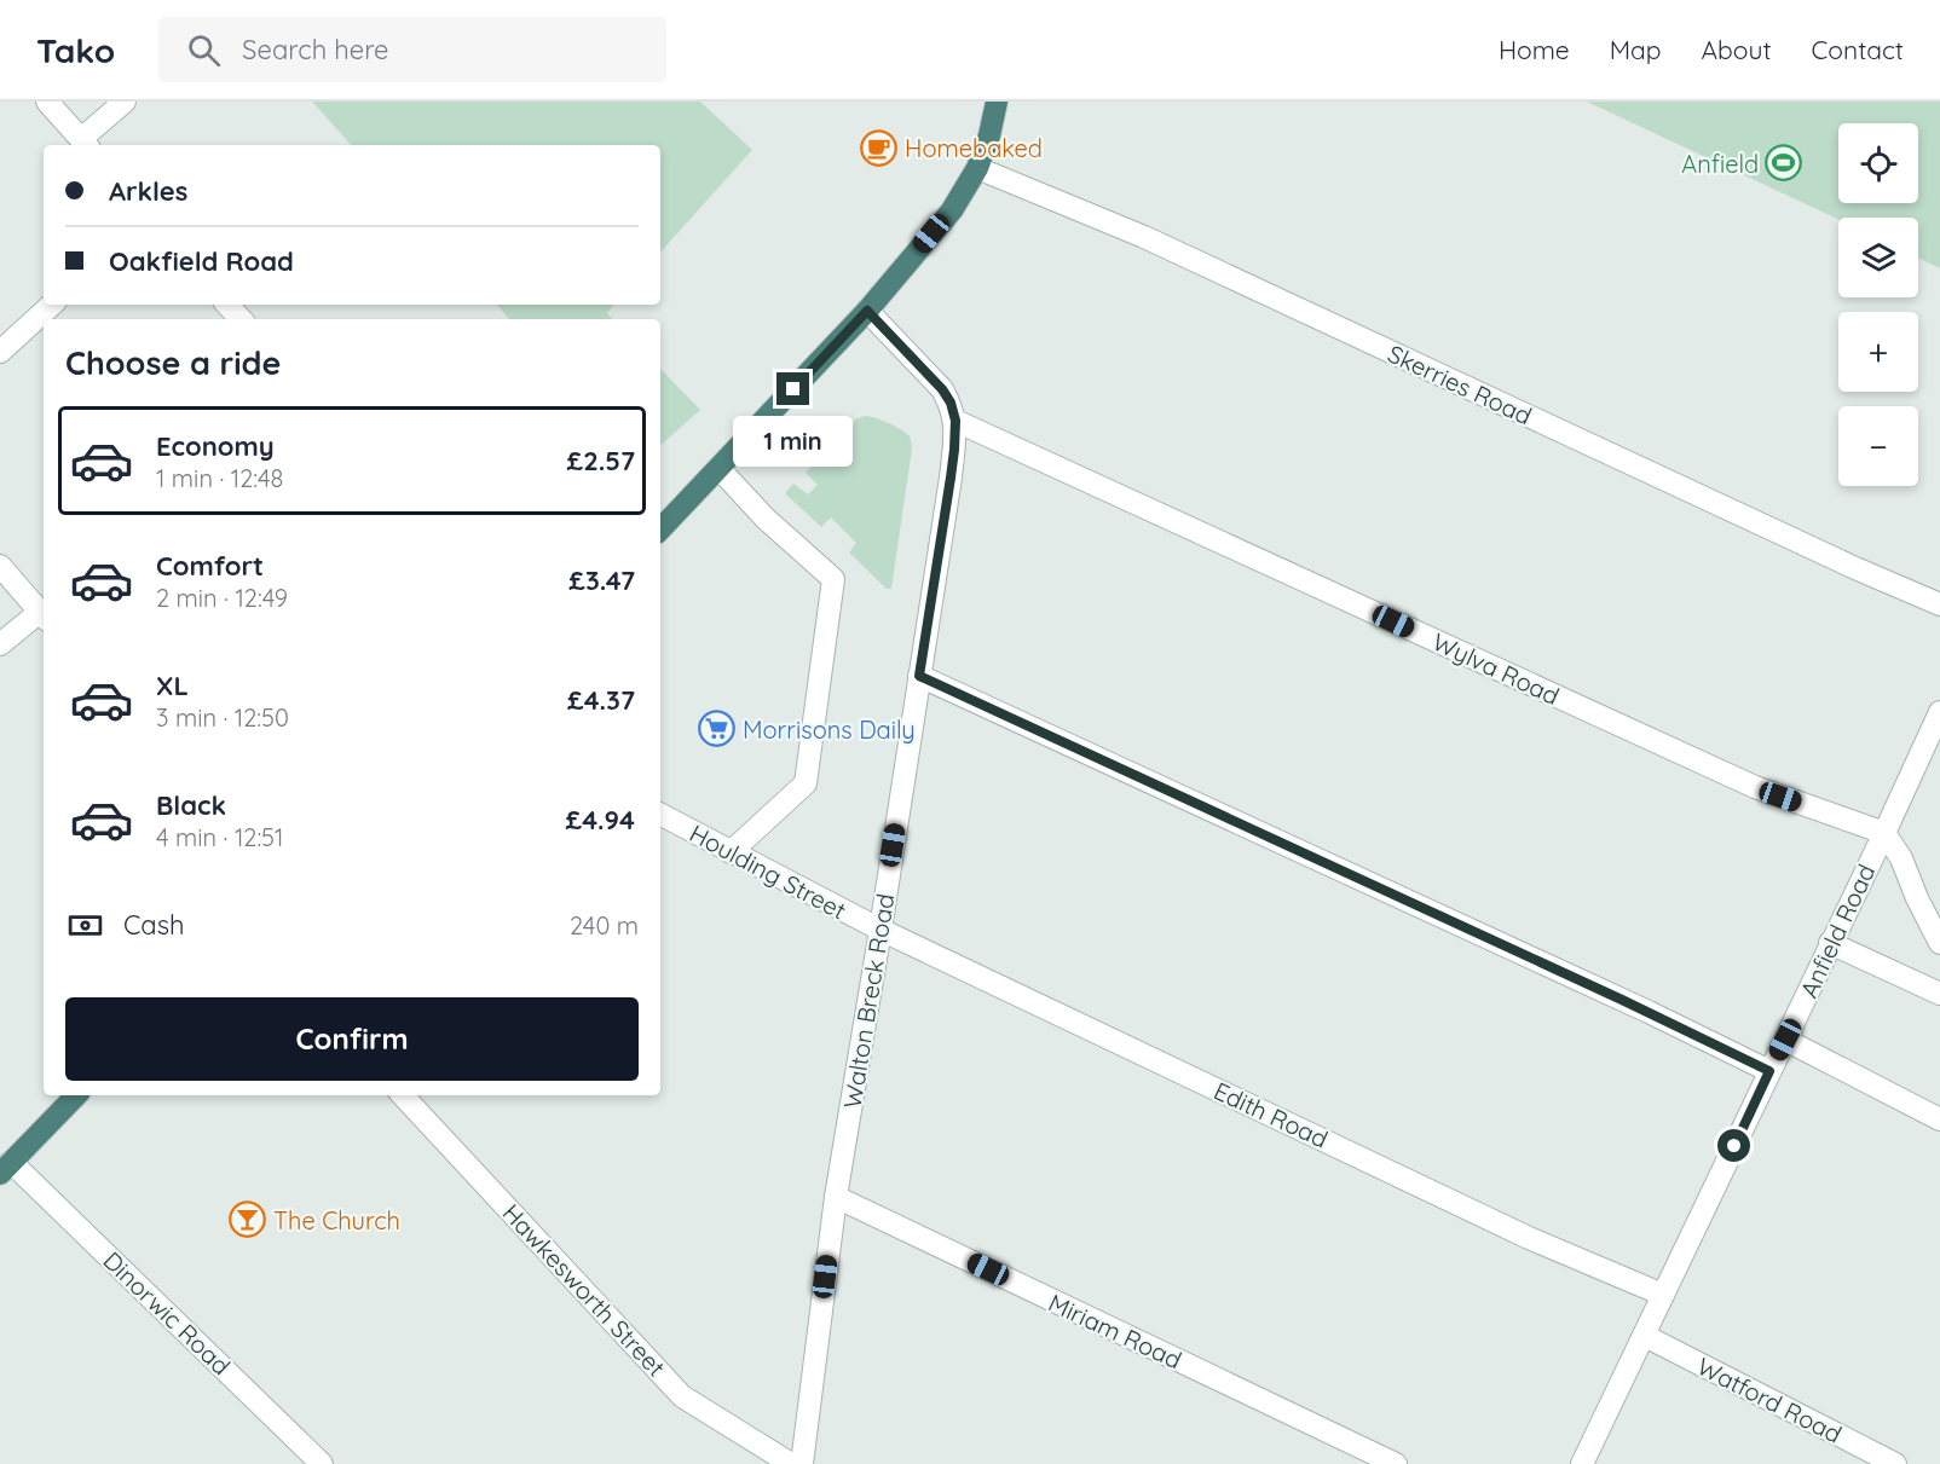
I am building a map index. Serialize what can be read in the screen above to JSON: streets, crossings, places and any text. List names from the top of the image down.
{
  "streets": {
    "street": [
      "Skerries Road",
      "Wylva Road",
      "Houlding Street",
      "Anfield Road",
      "Walton Breck Road",
      "Edith Road",
      "Hawkesworth Street",
      "Dinorwic Road",
      "Miriam Road",
      "Watford Road"
    ]
  },
  "crossings": [
    ["Wylva Road", "Anfield Road"],
    ["Wylva Road", "Walton Breck Road"],
    ["Houlding Street", "Walton Breck Road"],
    ["Houlding Street", "Edith Road"],
    ["Anfield Road", "Edith Road"],
    ["Anfield Road", "Watford Road"],
    ["Walton Breck Road", "Edith Road"],
    ["Walton Breck Road", "Miriam Road"]
  ],
  "places": {
    "cafe": ["Homebaked"],
    "sports": ["Anfield"],
    "supermarket": ["Morrisons Daily"],
    "bar": ["The Church"]
  },
  "page": {
    "header": "Tako",
    "search": "Search here",
    "nav": [
      "Home",
      "Map",
      "About",
      "Contact"
    ],
    "map_buttons": ["+", "−"],
    "banner": ["Arkles", "Oakfield Road"],
    "heading": "Choose a ride",
    "list": [
      {
        "name": "Economy",
        "note": "1 min · 12:48",
        "value": "£2.57"
      },
      {
        "name": "Comfort",
        "note": "2 min · 12:49",
        "value": "£3.47"
      },
      {
        "name": "XL",
        "note": "3 min · 12:50",
        "value": "£4.37"
      },
      {
        "name": "Black",
        "note": "4 min · 12:51",
        "value": "£4.94"
      }
    ],
    "bubble": "1 min",
    "pay": ["Cash", "240 m"],
    "buttons": "Confirm"
  }
}
